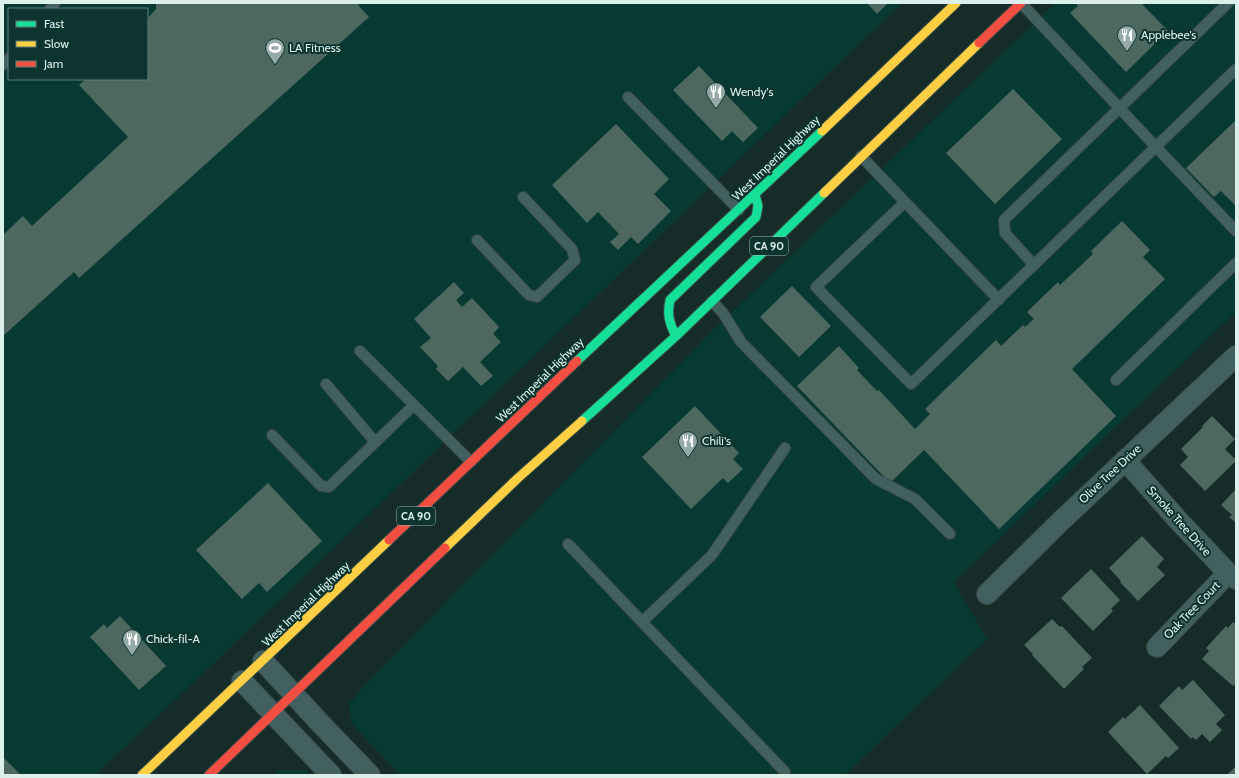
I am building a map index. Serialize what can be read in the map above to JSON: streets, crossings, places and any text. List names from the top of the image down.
{
  "streets": {
    "main road": ["West Imperial Highway", "CA 90"],
    "street": ["Olive Tree Drive", "Smoke Tree Drive", "Oak Tree Court"]
  },
  "crossings": [
    ["Olive Tree Drive", "Smoke Tree Drive"],
    ["Smoke Tree Drive", "Oak Tree Court"]
  ],
  "places": {
    "restaurant": [
      "Applebee's",
      "Wendy's",
      "Chili's",
      "Chick-fil-A"
    ],
    "sports": ["LA Fitness"]
  },
  "legend": ["Fast", "Slow", "Jam"]
}
